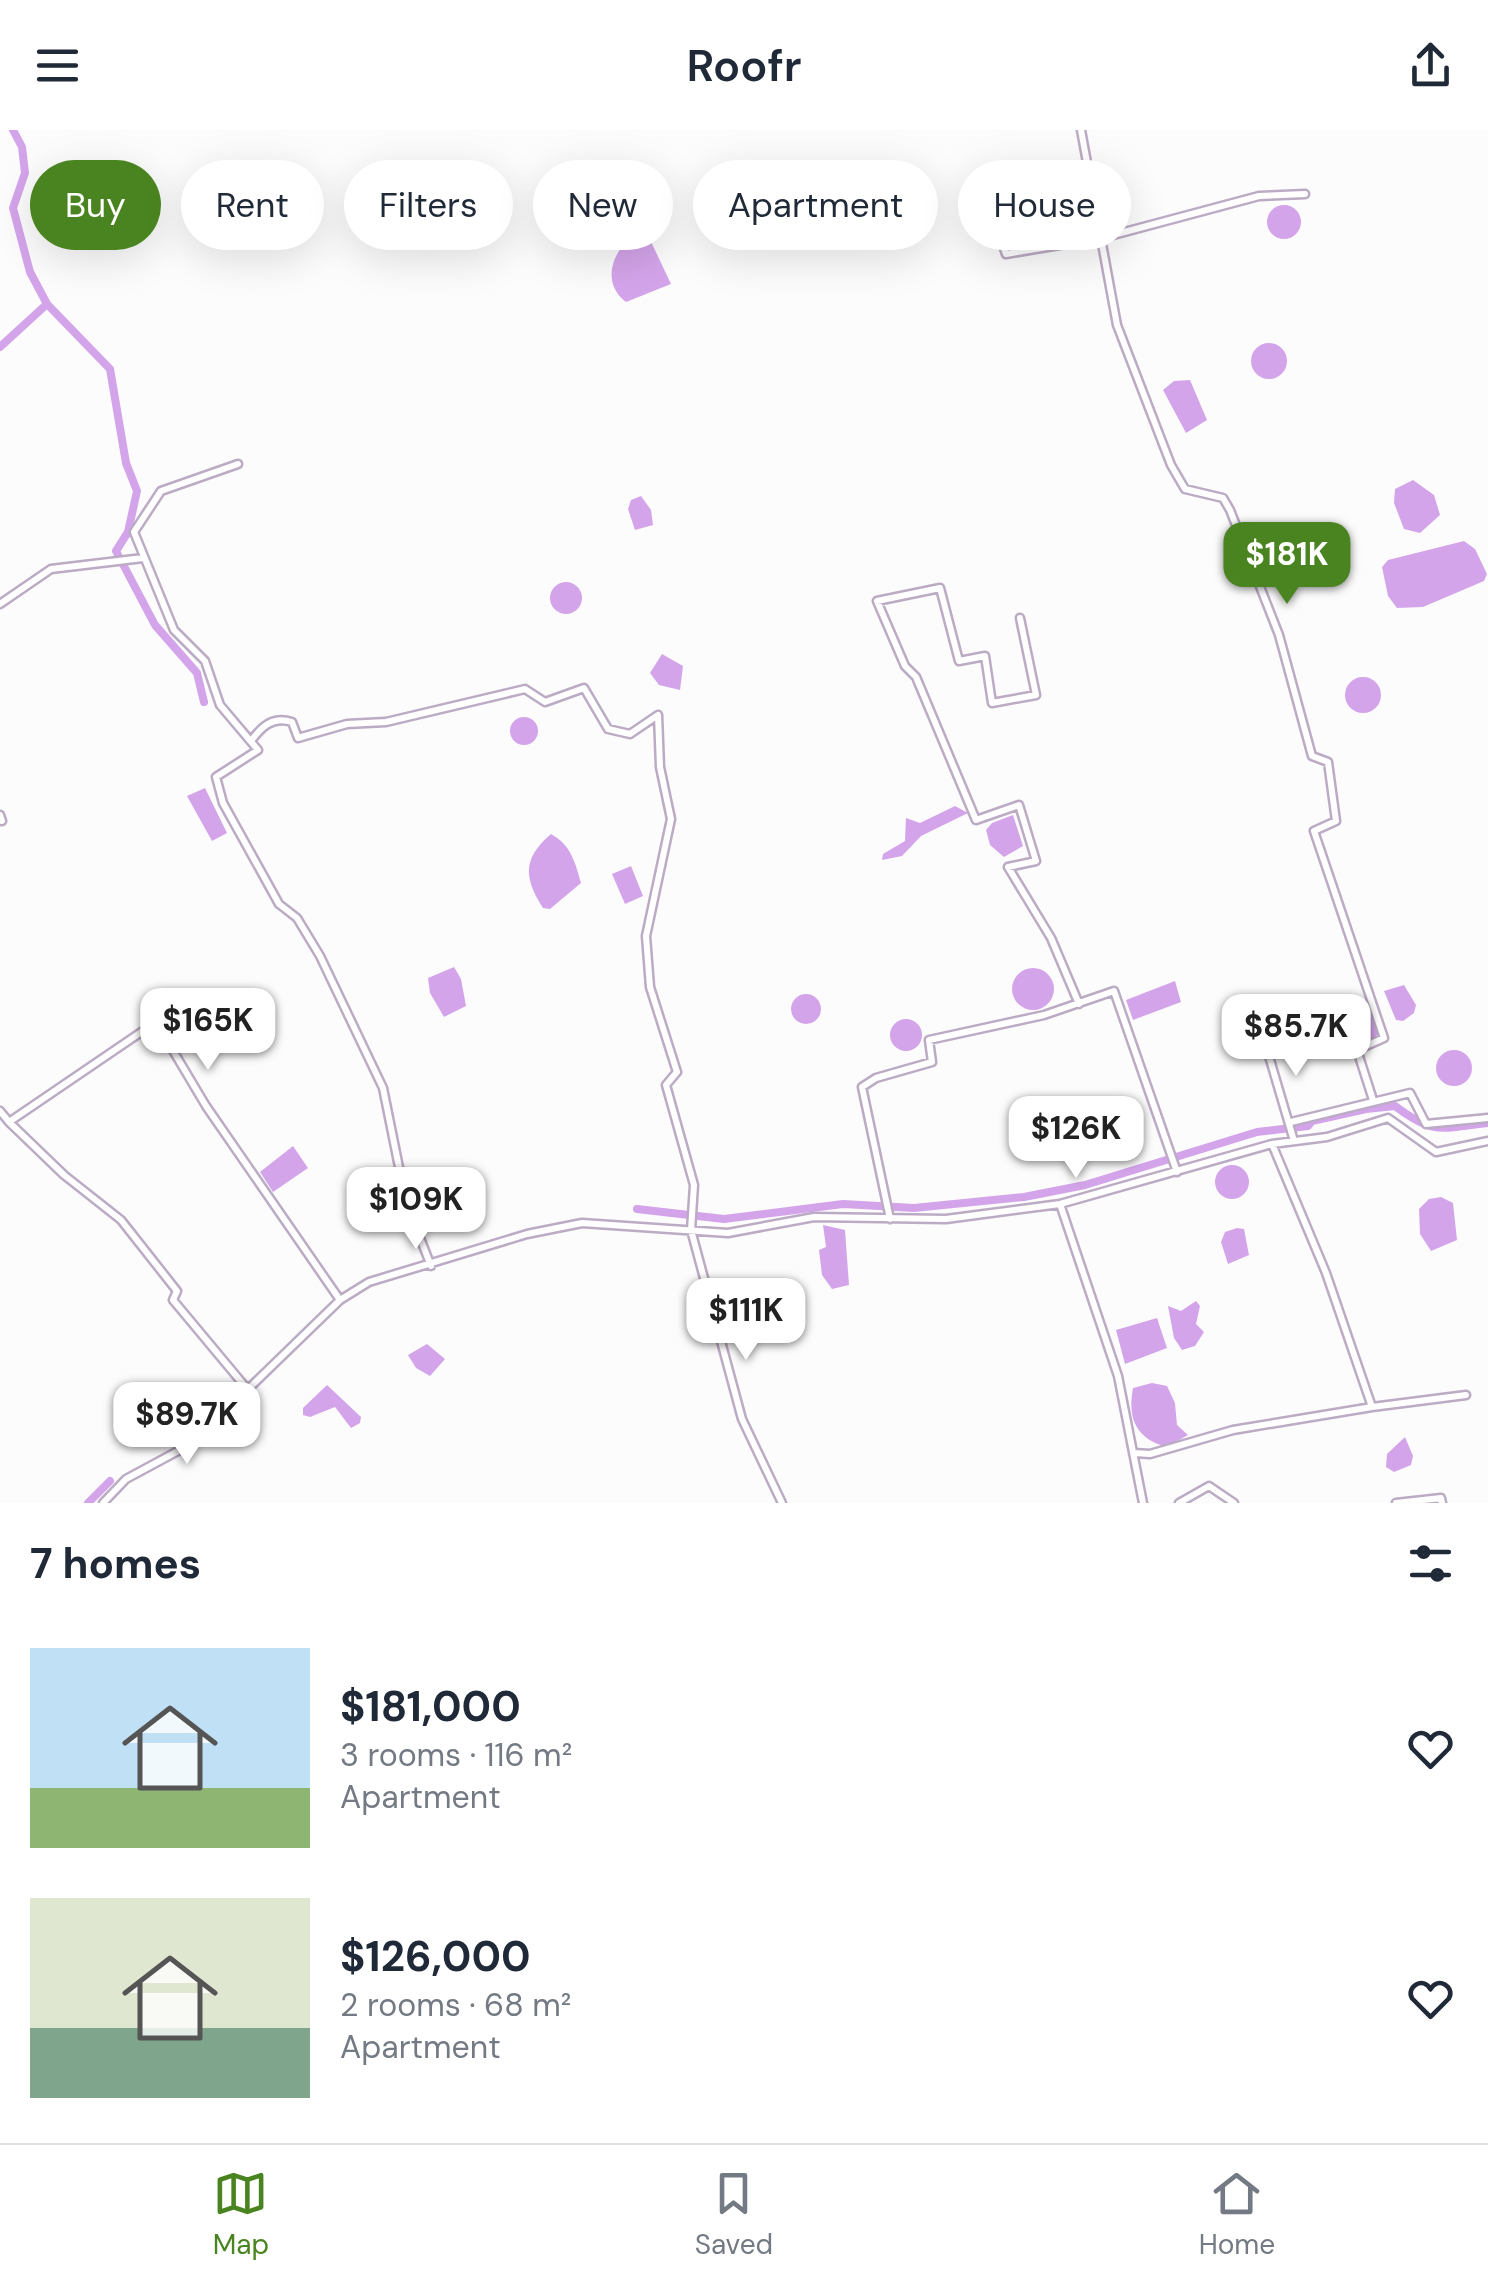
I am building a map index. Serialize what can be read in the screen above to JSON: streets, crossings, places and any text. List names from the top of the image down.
{
  "page": {
    "header": "Roofr",
    "chip": [
      "Buy",
      "Rent",
      "Filters",
      "New",
      "Apartment",
      "House"
    ],
    "price": [
      "$181K",
      "$165K",
      "$85.7K",
      "$126K",
      "$109K",
      "$111K",
      "$89.7K"
    ],
    "heading": "7 homes",
    "list": [
      {
        "name": "$181,000",
        "note": "3 rooms · 116 m² · Apartment"
      },
      {
        "name": "$126,000",
        "note": "2 rooms · 68 m² · Apartment"
      }
    ],
    "tabs": ["Map", "Saved", "Home"]
  }
}
